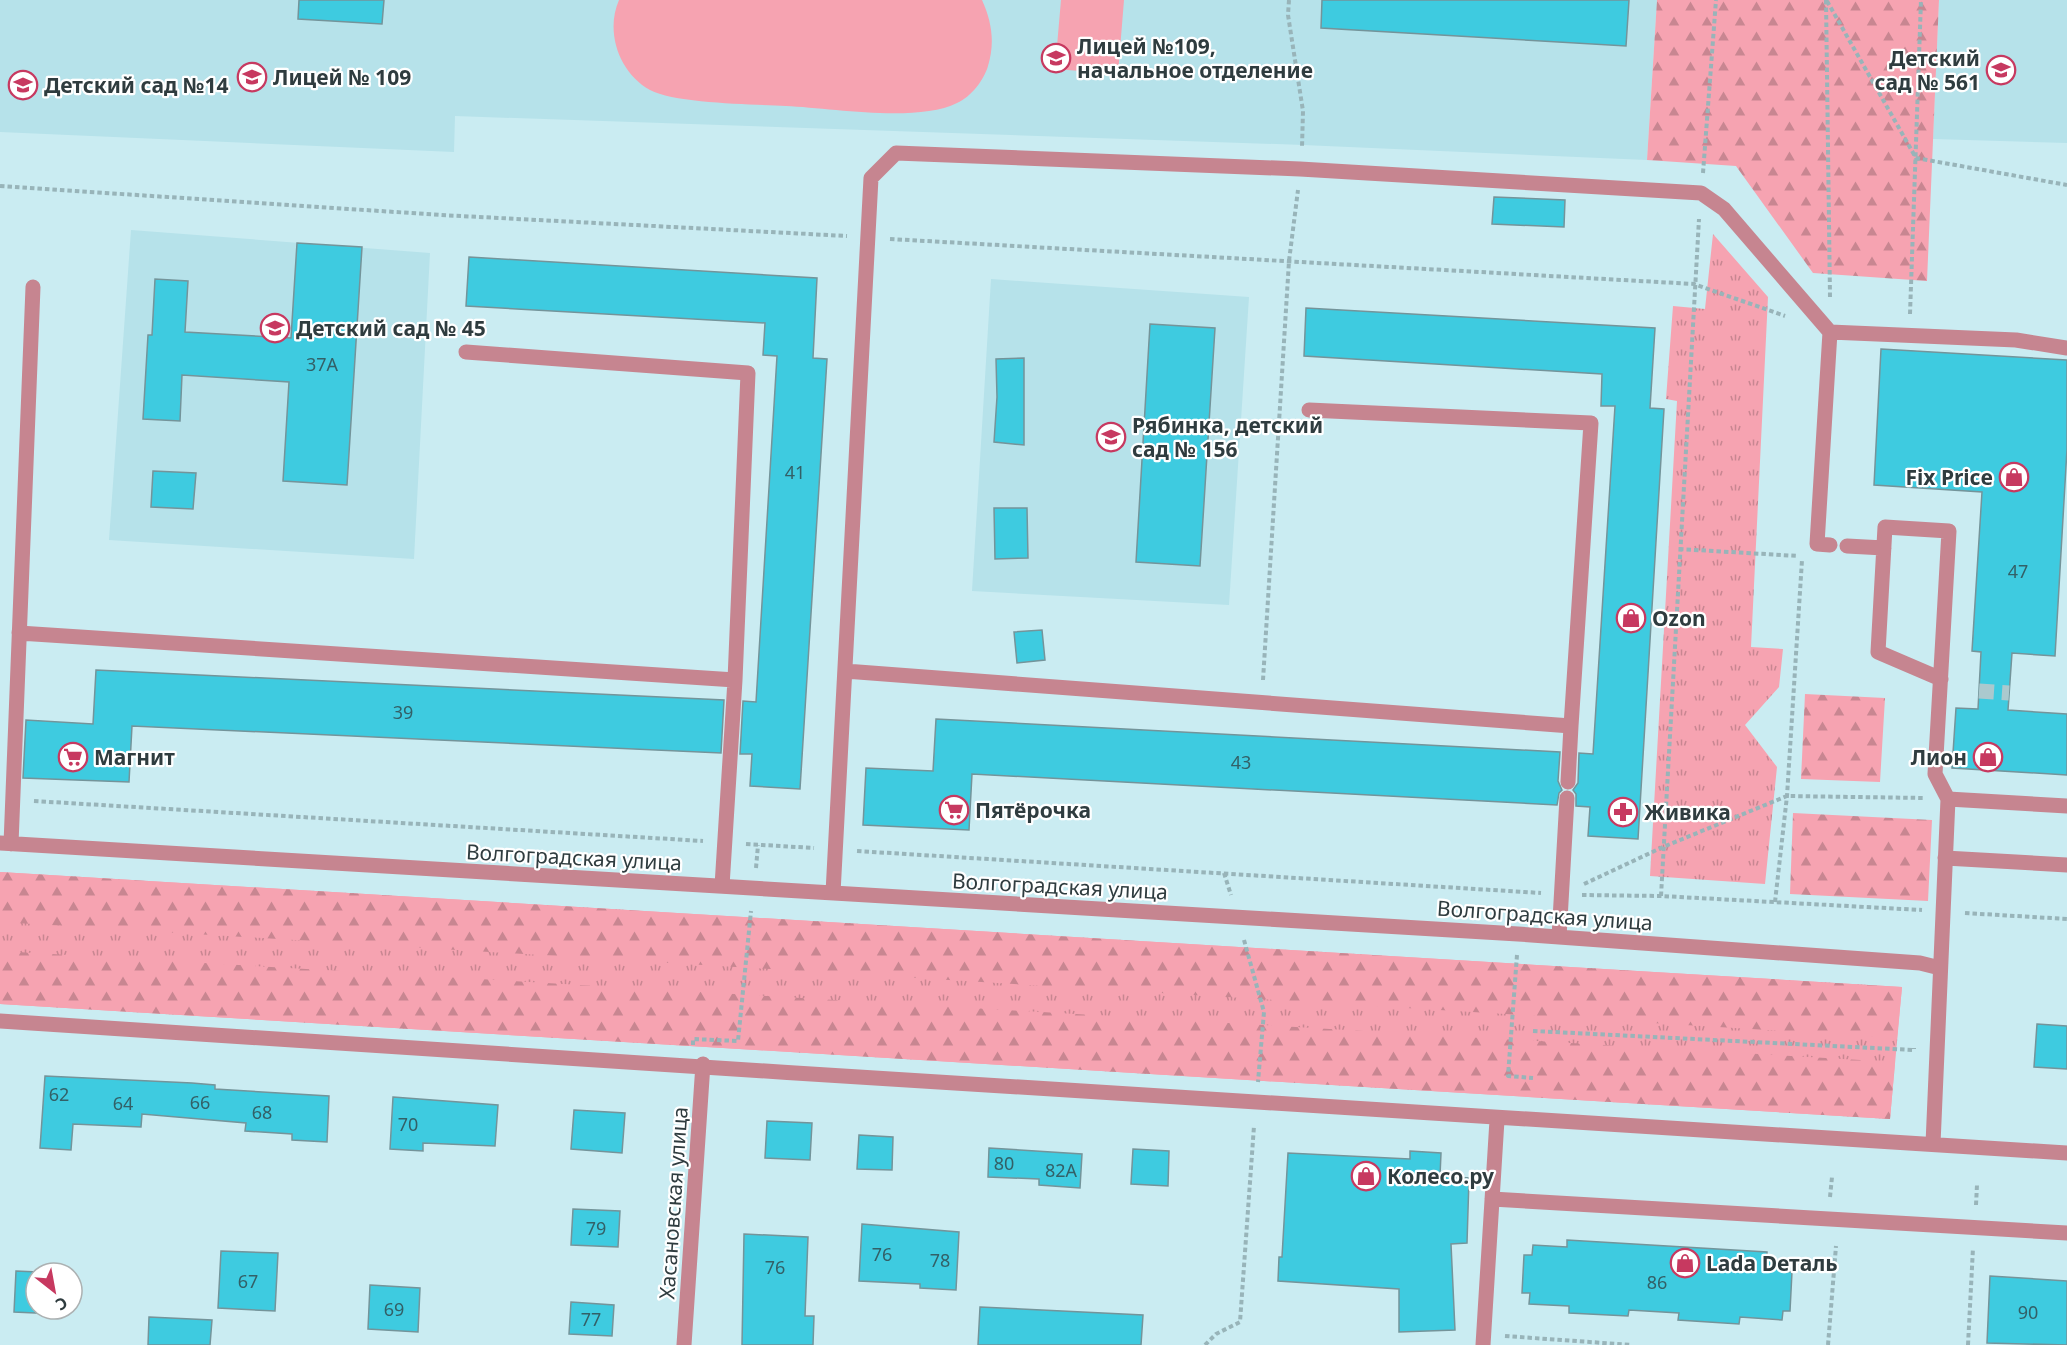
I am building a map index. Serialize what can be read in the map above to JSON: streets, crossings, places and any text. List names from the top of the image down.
{
  "streets": {
    "street": ["Волгоградская улица", "Хасановская улица"]
  },
  "places": {
    "school or university": [
      "Лицей №109, начальное отделение",
      "Детский сад № 561",
      "Лицей № 109",
      "Детский сад №14",
      "Детский сад № 45",
      "Рябинка, детский сад № 156"
    ],
    "shop": [
      "Fix Price",
      "Ozon",
      "Лион",
      "Колесо.ру",
      "Lada Dеталь"
    ],
    "supermarket": ["Магнит", "Пятёрочка"],
    "pharmacy": ["Живика"]
  },
  "house_numbers": [
    "37А",
    "41",
    "47",
    "39",
    "43",
    "62",
    "66",
    "64",
    "68",
    "70",
    "80",
    "82А",
    "79",
    "76",
    "78",
    "76",
    "67",
    "86",
    "69",
    "90",
    "77"
  ],
  "north": "bottom right"
}
